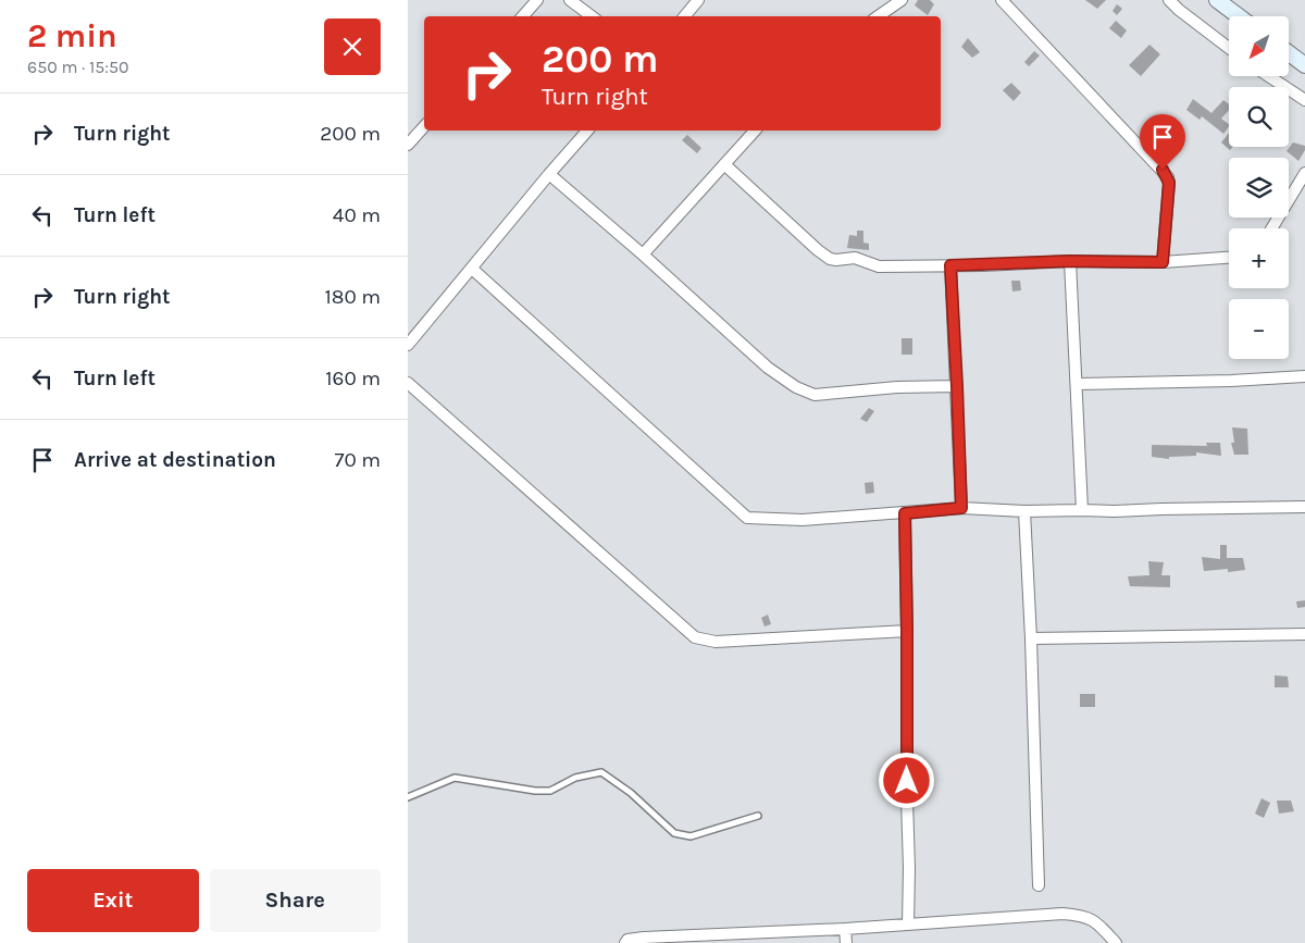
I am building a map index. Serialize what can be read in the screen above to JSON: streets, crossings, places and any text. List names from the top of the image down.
{
  "north": "bottom left",
  "page": {
    "heading": ["2 min", "650 m · 15:50"],
    "map_buttons": ["+", "−"],
    "turn": ["200 m", "Turn right"],
    "list": [
      {
        "name": "Turn right",
        "value": "200 m"
      },
      {
        "name": "Turn left",
        "value": "40 m"
      },
      {
        "name": "Turn right",
        "value": "180 m"
      },
      {
        "name": "Turn left",
        "value": "160 m"
      },
      {
        "name": "Arrive at destination",
        "value": "70 m"
      }
    ],
    "buttons": ["Exit", "Share"]
  }
}
